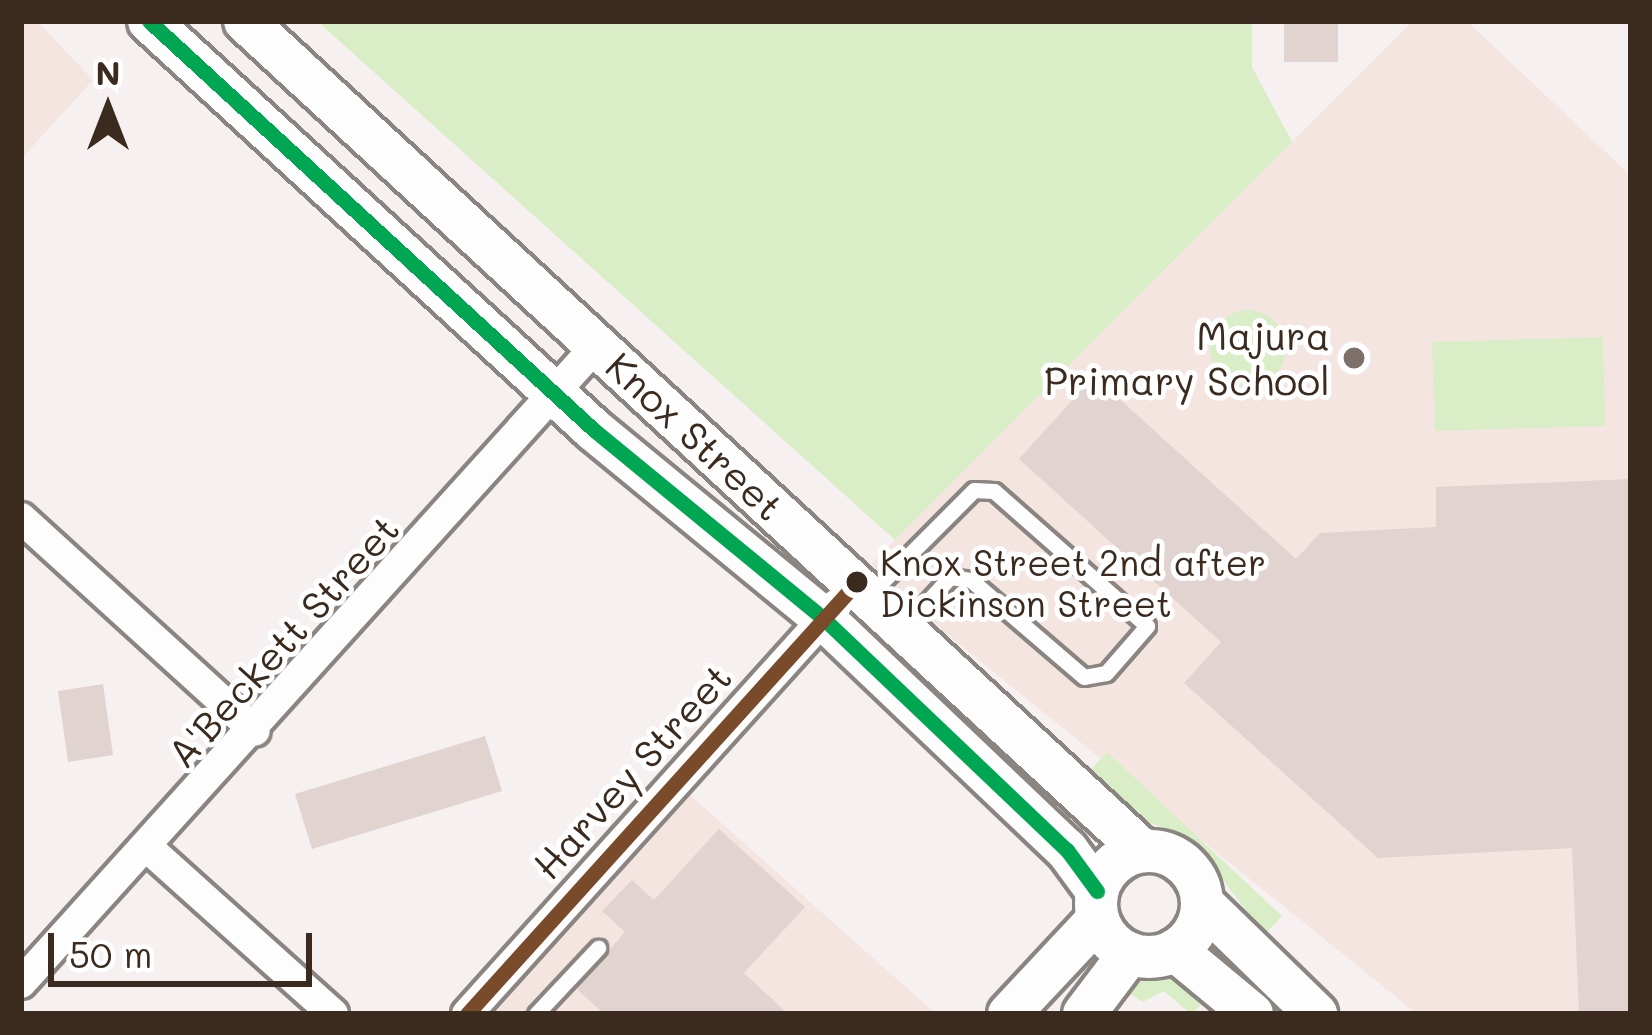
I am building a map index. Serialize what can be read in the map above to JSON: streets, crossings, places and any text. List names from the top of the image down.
{
  "streets": {
    "street": ["Knox Street", "A'Beckett Street", "Harvey Street"]
  },
  "crossings": [
    ["Knox Street", "A'Beckett Street"],
    ["Knox Street", "Harvey Street"]
  ],
  "places": ["Majura Primary School", "Knox Street 2nd after Dickinson Street"],
  "scale_bar": "50 m",
  "north": "top"
}
